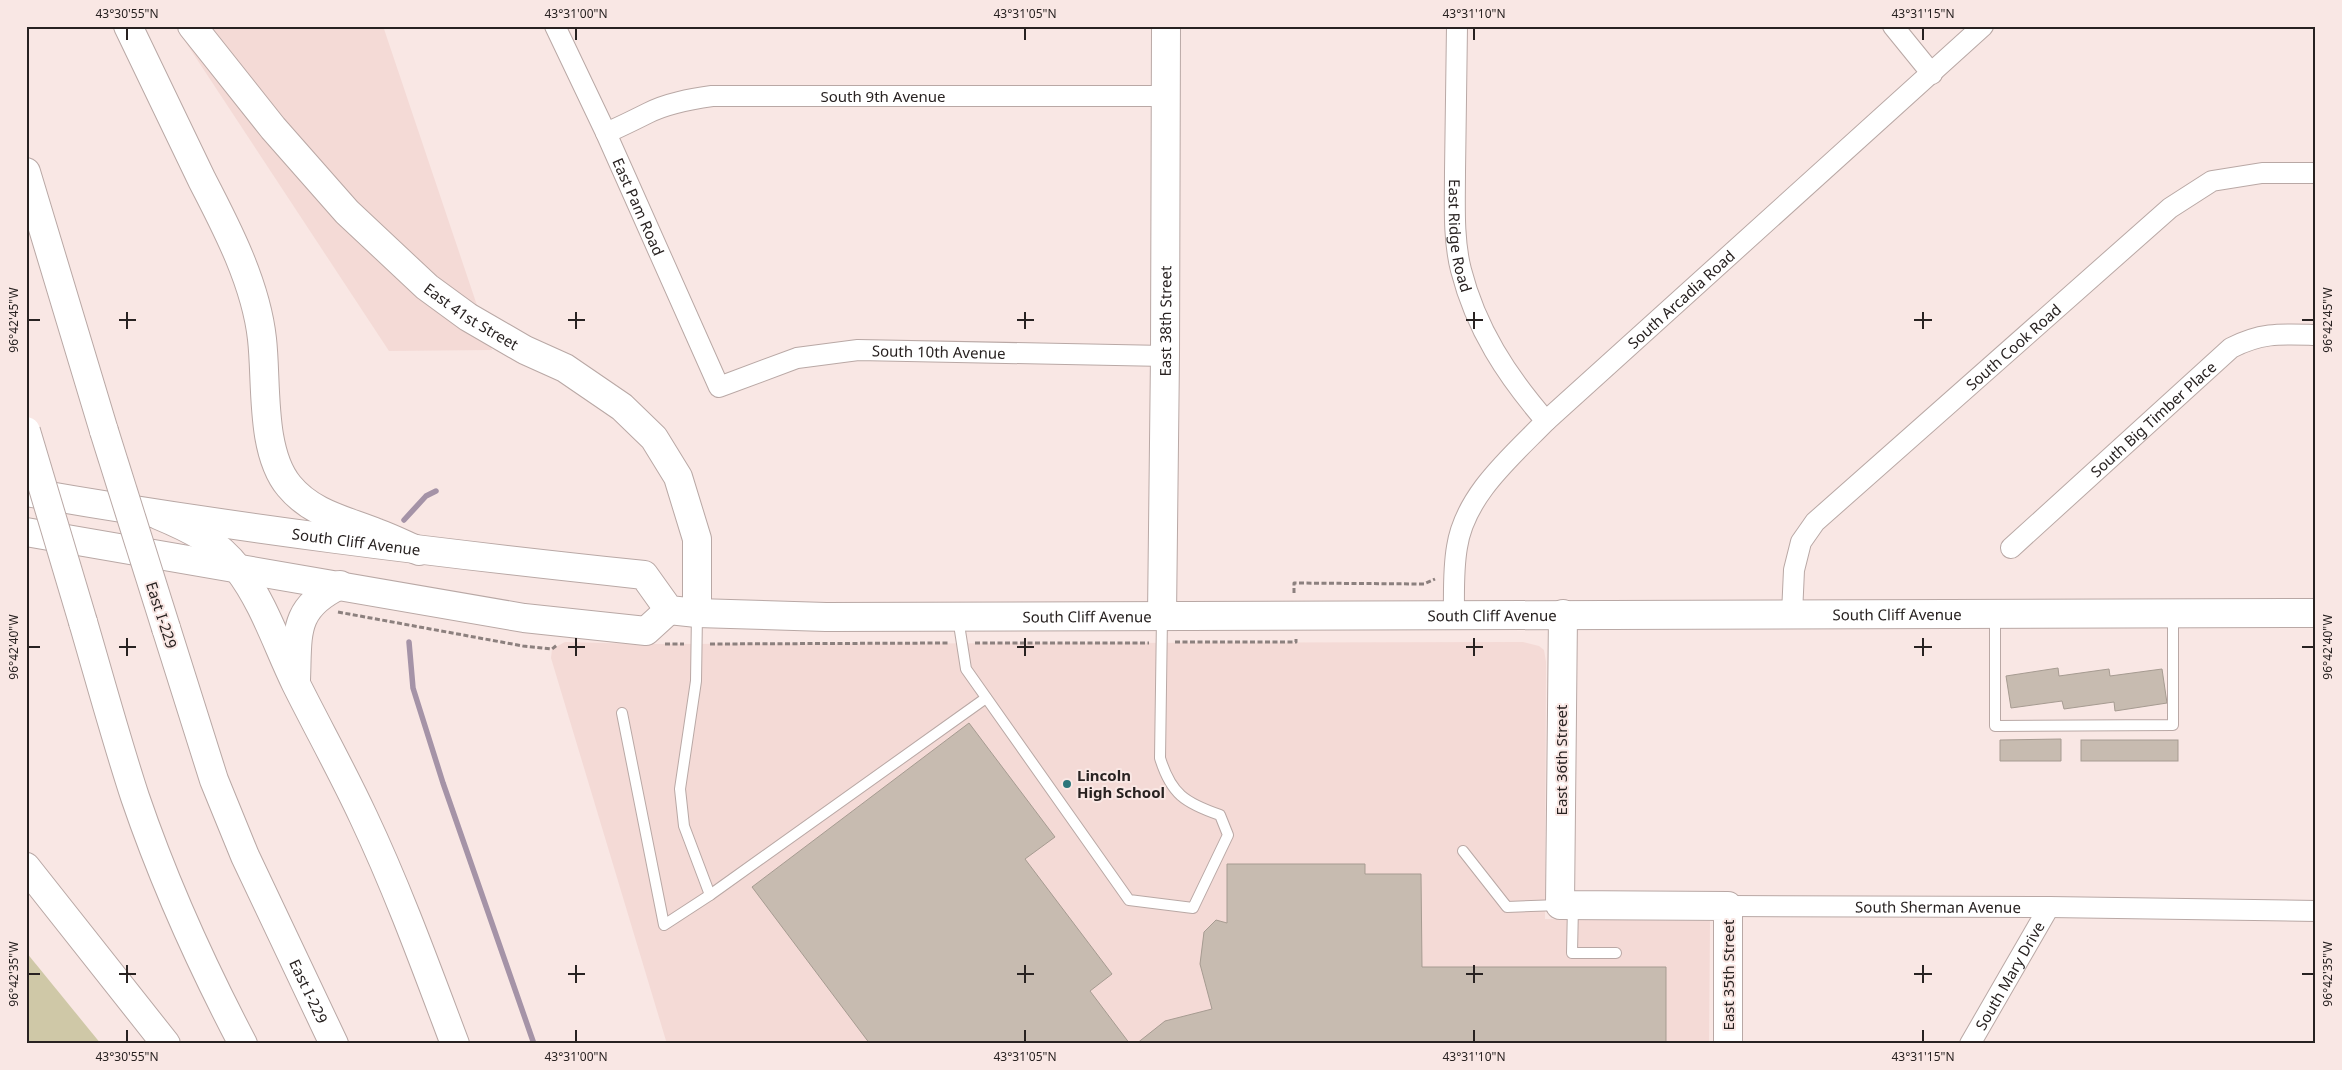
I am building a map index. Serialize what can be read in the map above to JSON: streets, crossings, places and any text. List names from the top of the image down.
{
  "streets": {
    "main road": [
      "East 41st Street",
      "East 38th Street",
      "South Cliff Avenue",
      "East I-229",
      "East 36th Street",
      "South Sherman Avenue",
      "East 35th Street"
    ],
    "street": [
      "South 9th Avenue",
      "East Pam Road",
      "East Ridge Road",
      "South Arcadia Road",
      "South Cook Road",
      "South 10th Avenue",
      "South Big Timber Place",
      "South Mary Drive"
    ]
  },
  "crossings": [
    ["South 9th Avenue", "East Pam Road"],
    ["South 9th Avenue", "East 38th Street"],
    ["East Pam Road", "South 10th Avenue"],
    ["East Ridge Road", "South Arcadia Road"],
    ["South Arcadia Road", "South Cliff Avenue"],
    ["East 41st Street", "South Cliff Avenue"],
    ["East 38th Street", "South 10th Avenue"],
    ["East 38th Street", "South Cliff Avenue"],
    ["South Cook Road", "South Cliff Avenue"],
    ["South Cliff Avenue", "East 36th Street"],
    ["East 36th Street", "South Sherman Avenue"],
    ["South Sherman Avenue", "East 35th Street"],
    ["South Sherman Avenue", "South Mary Drive"]
  ],
  "places": ["Lincoln High School"],
  "coordinates": [
    "43°30'55\"N",
    "43°31'00\"N",
    "43°31'05\"N",
    "43°31'10\"N",
    "43°31'15\"N",
    "96°42'45\"W",
    "96°42'40\"W",
    "96°42'35\"W"
  ]
}
